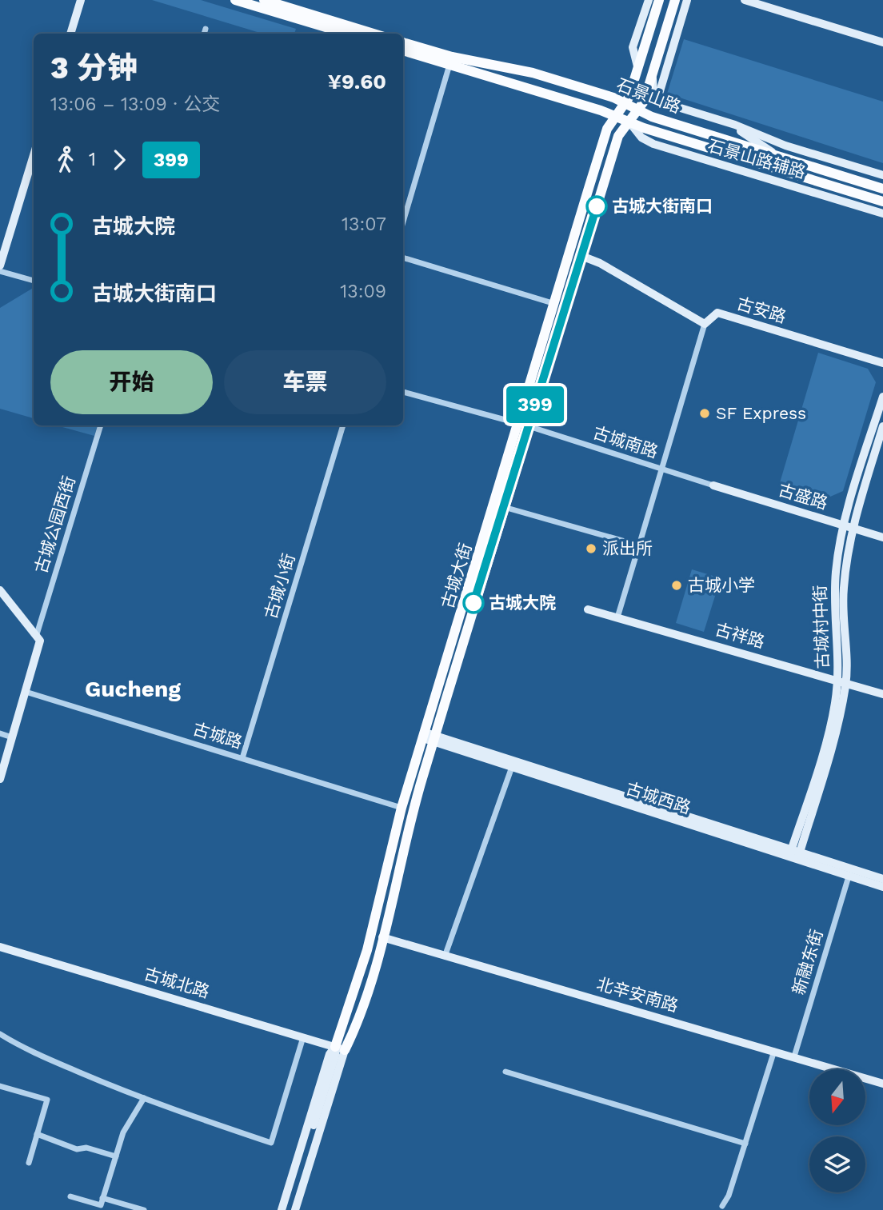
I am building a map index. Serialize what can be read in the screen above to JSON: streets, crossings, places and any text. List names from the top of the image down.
{
  "streets": {
    "main road": ["石景山路", "古城大街"],
    "street": [
      "石景山路辅路",
      "古安路",
      "古城南路",
      "古盛路",
      "古城公园西街",
      "古城小街",
      "古城村中街",
      "古祥路",
      "古城路",
      "古城西路",
      "新融东街",
      "古城北路",
      "北辛安南路"
    ]
  },
  "crossings": [
    ["石景山路", "石景山路辅路"],
    ["石景山路", "古城大街"],
    ["石景山路辅路", "古城大街"],
    ["古城南路", "古盛路"],
    ["古城南路", "古城大街"],
    ["古盛路", "古城村中街"],
    ["古城大街", "古城路"],
    ["古城大街", "古城西路"],
    ["古城大街", "古城北路"],
    ["古城大街", "北辛安南路"],
    ["古城小街", "古城路"],
    ["古城村中街", "古祥路"],
    ["古城村中街", "古城西路"],
    ["古城西路", "新融东街"],
    ["新融东街", "北辛安南路"]
  ],
  "districts": ["Gucheng"],
  "places": [
    "古城大街南口",
    "SF Express",
    "派出所",
    "古城小学",
    "古城大院"
  ],
  "lines": ["bus line 399"],
  "north": "bottom",
  "page": {
    "on_map": "399",
    "heading": ["3 分钟", "13:06 – 13:09 · 公交", "¥9.60"],
    "legs": ["1", "399"],
    "list": [
      {
        "name": "古城大院",
        "value": "13:07"
      },
      {
        "name": "古城大街南口",
        "value": "13:09"
      }
    ],
    "buttons": ["开始", "车票"]
  }
}
